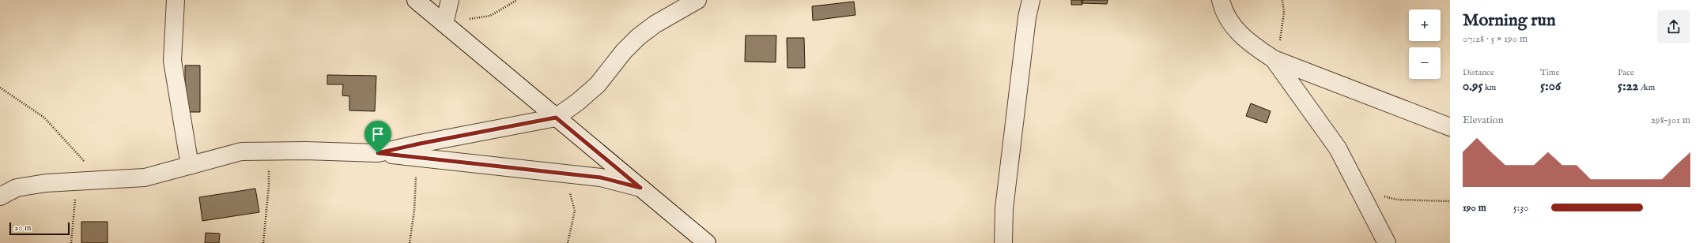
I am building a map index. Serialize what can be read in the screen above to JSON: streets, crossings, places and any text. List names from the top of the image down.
{
  "scale_bar": "20 m",
  "page": {
    "heading": ["Morning run", "07:28 · 5 × 190 m"],
    "map_buttons": ["+", "−"],
    "stats": [
      ["Distance", "0.95 km"],
      ["Time", "5:06"],
      ["Pace", "5:22 /km"]
    ],
    "chart": ["Elevation", "298–301 m"],
    "list": [
      {
        "name": "190 m",
        "note": "5:30"
      }
    ],
    "scale": "20 m"
  }
}
